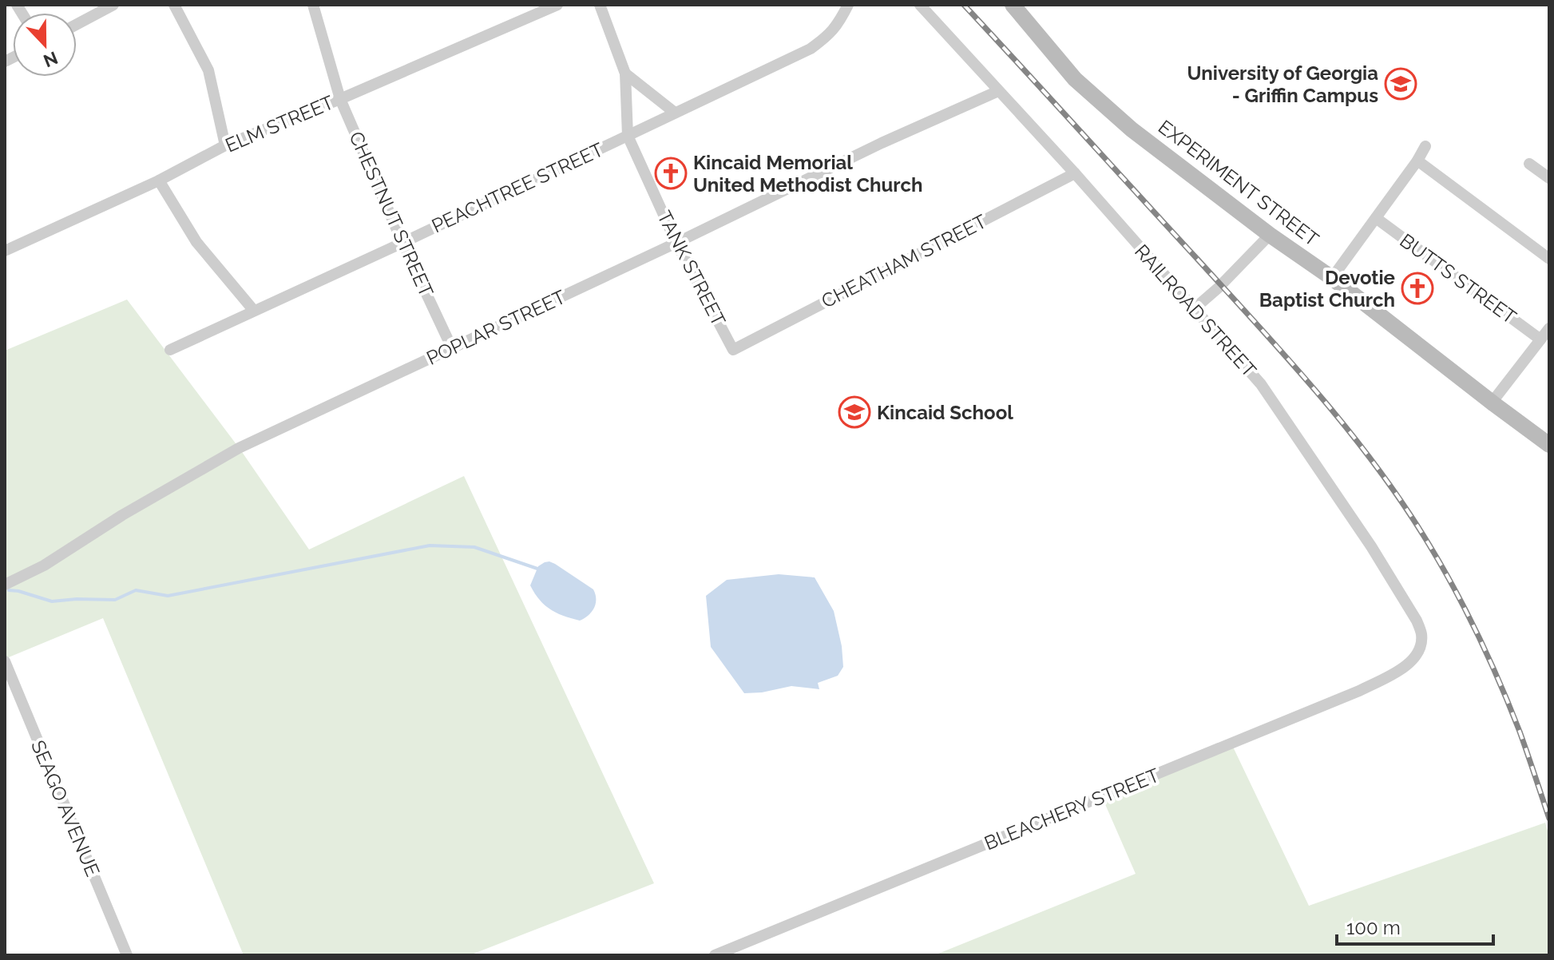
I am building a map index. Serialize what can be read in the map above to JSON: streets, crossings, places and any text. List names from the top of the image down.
{
  "streets": {
    "main road": ["EXPERIMENT STREET"],
    "street": [
      "ELM STREET",
      "PEACHTREE STREET",
      "CHESTNUT STREET",
      "CHEATHAM STREET",
      "TANK STREET",
      "BUTTS STREET",
      "RAILROAD STREET",
      "POPLAR STREET",
      "SEAGO AVENUE",
      "BLEACHERY STREET"
    ]
  },
  "crossings": [
    ["ELM STREET", "CHESTNUT STREET"],
    ["PEACHTREE STREET", "CHESTNUT STREET"],
    ["PEACHTREE STREET", "TANK STREET"],
    ["CHESTNUT STREET", "POPLAR STREET"],
    ["CHEATHAM STREET", "TANK STREET"],
    ["CHEATHAM STREET", "RAILROAD STREET"],
    ["TANK STREET", "POPLAR STREET"],
    ["RAILROAD STREET", "POPLAR STREET"],
    ["RAILROAD STREET", "BLEACHERY STREET"]
  ],
  "places": {
    "school or university": ["University of Georgia - Griffin Campus", "Kincaid School"],
    "church": ["Kincaid Memorial United Methodist Church", "Devotie Baptist Church"]
  },
  "scale_bar": "100 m",
  "north": "bottom"
}
